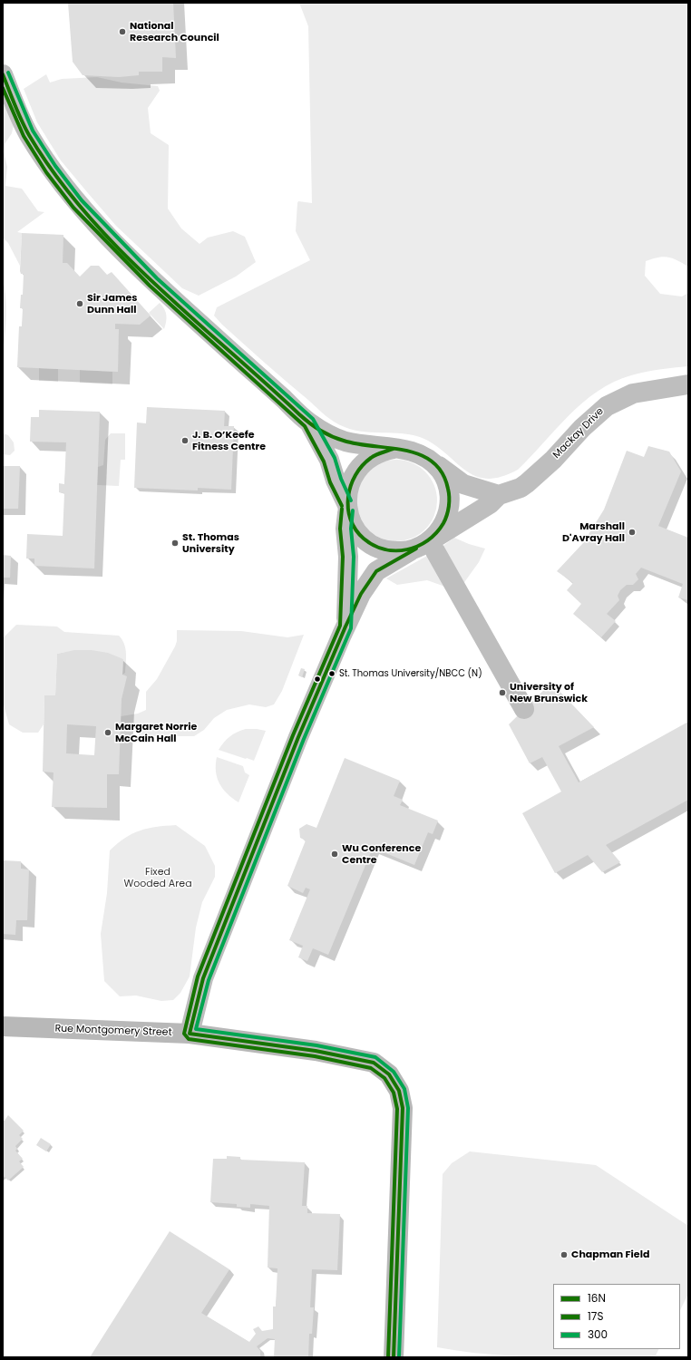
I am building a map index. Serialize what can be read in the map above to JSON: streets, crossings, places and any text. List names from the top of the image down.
{
  "streets": {
    "street": ["Mackay Drive", "Rue Montgomery Street"]
  },
  "crossings": [
    ["Mackay Drive", "Rue Montgomery Street"]
  ],
  "parks": ["Fixed Wooded Area"],
  "places": [
    "National Research Council",
    "Sir James Dunn Hall",
    "J. B. O’Keefe Fitness Centre",
    "Marshall D'Avray Hall",
    "St. Thomas University",
    "St. Thomas University/NBCC (N)",
    "University of New Brunswick",
    "Margaret Norrie McCain Hall",
    "Wu Conference Centre",
    "Chapman Field"
  ],
  "lines": ["transit line 300", "transit line 16N", "transit line 17S"],
  "legend": ["16N", "17S", "300"]
}
